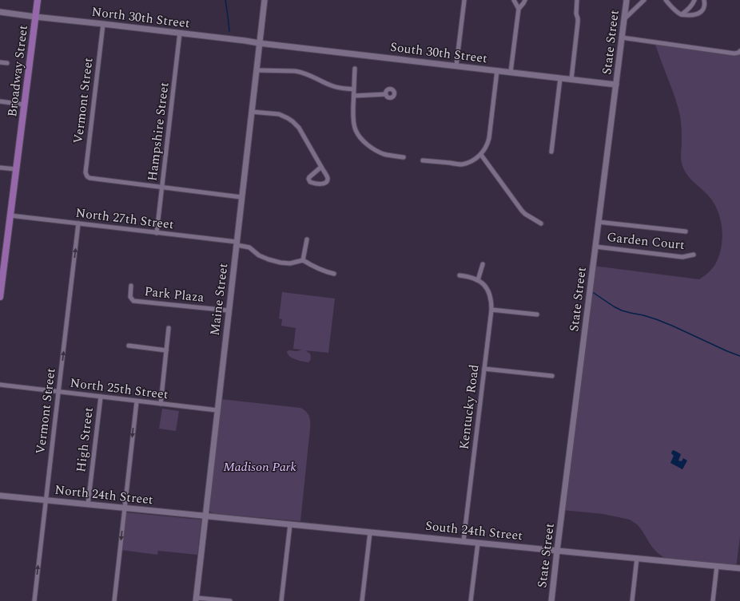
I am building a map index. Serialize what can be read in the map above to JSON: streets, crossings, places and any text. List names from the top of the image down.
{
  "streets": {
    "main road": ["Broadway Street"],
    "street": [
      "North 30th Street",
      "State Street",
      "South 30th Street",
      "Vermont Street",
      "Hampshire Street",
      "North 27th Street",
      "Garden Court",
      "Park Plaza",
      "Maine Street",
      "North 25th Street",
      "Kentucky Road",
      "High Street",
      "North 24th Street",
      "South 24th Street"
    ]
  },
  "crossings": [
    ["North 30th Street", "South 30th Street"],
    ["North 30th Street", "Broadway Street"],
    ["North 30th Street", "Vermont Street"],
    ["North 30th Street", "Hampshire Street"],
    ["North 30th Street", "Maine Street"],
    ["State Street", "South 30th Street"],
    ["State Street", "Garden Court"],
    ["State Street", "South 24th Street"],
    ["South 30th Street", "Maine Street"],
    ["Broadway Street", "North 27th Street"],
    ["Vermont Street", "Hampshire Street"],
    ["Vermont Street", "North 27th Street"],
    ["Vermont Street", "North 25th Street"],
    ["Vermont Street", "North 24th Street"],
    ["Hampshire Street", "North 27th Street"],
    ["North 27th Street", "Maine Street"],
    ["Park Plaza", "Maine Street"],
    ["Maine Street", "North 25th Street"],
    ["Maine Street", "North 24th Street"],
    ["Maine Street", "South 24th Street"],
    ["North 25th Street", "High Street"],
    ["Kentucky Road", "South 24th Street"],
    ["High Street", "North 24th Street"],
    ["North 24th Street", "South 24th Street"]
  ],
  "one_way": ["Vermont Street"],
  "parks": ["Madison Park"]
}
